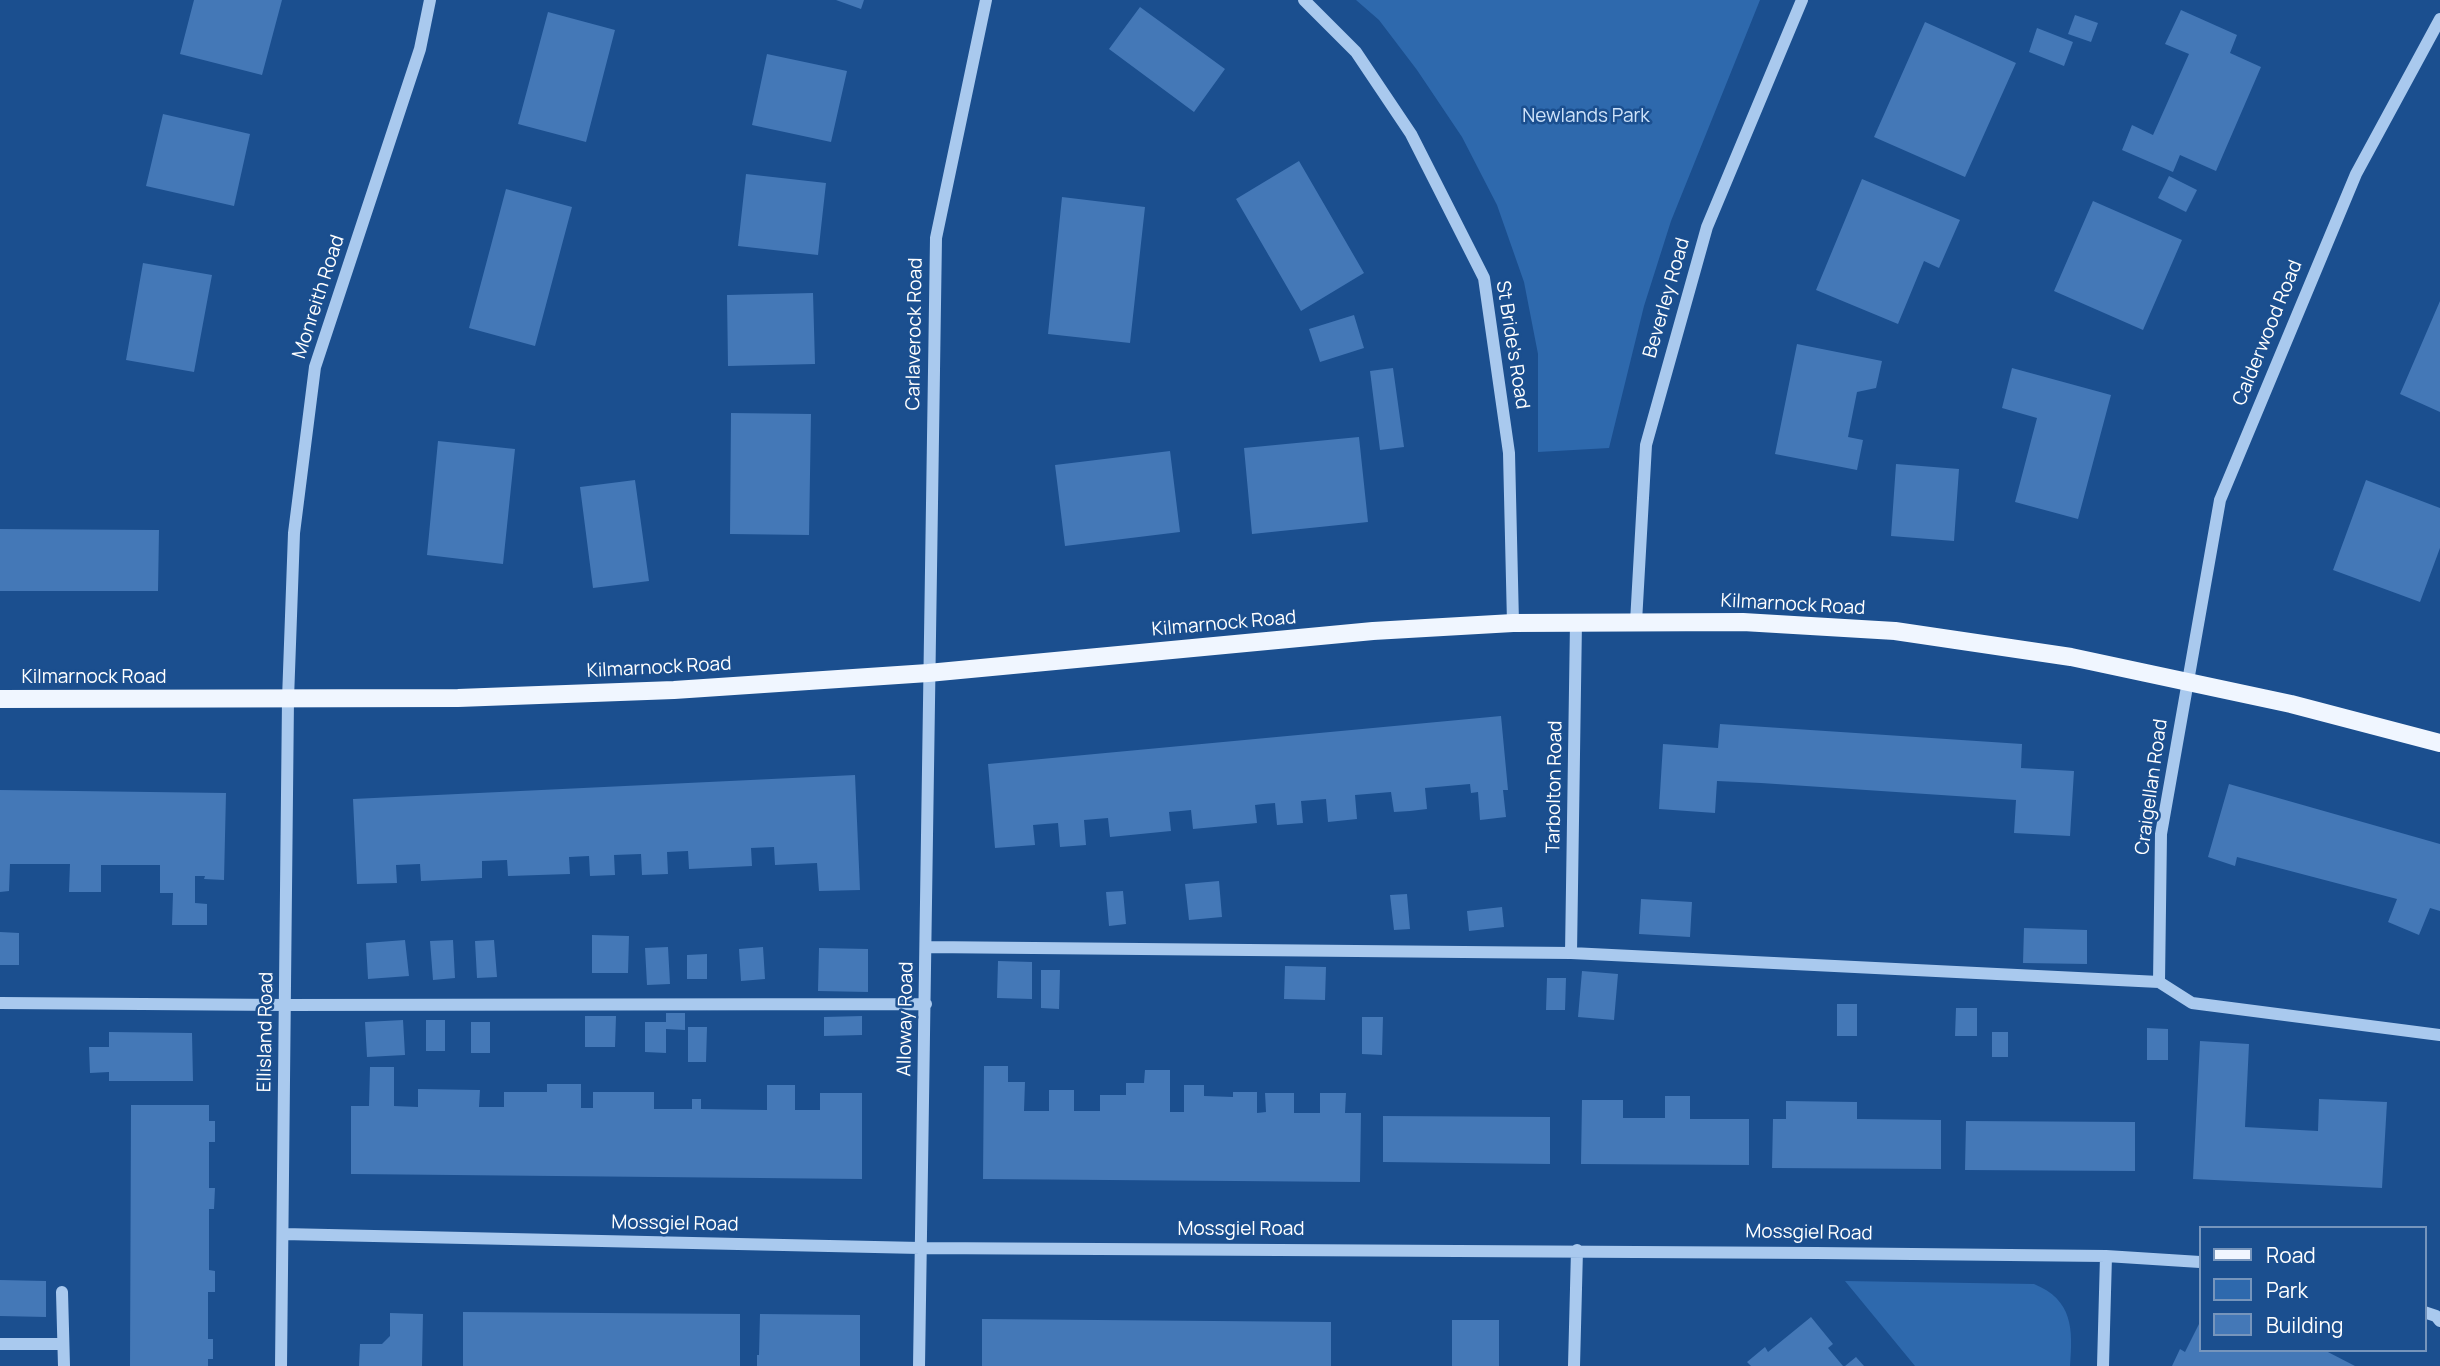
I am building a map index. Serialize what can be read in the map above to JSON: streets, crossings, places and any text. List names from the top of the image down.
{
  "streets": {
    "main road": ["Kilmarnock Road"],
    "street": [
      "Monreith Road",
      "Beverley Road",
      "Calderwood Road",
      "Carlaverock Road",
      "St Bride's Road",
      "Tarbolton Road",
      "Craigellan Road",
      "Alloway Road",
      "Ellisland Road",
      "Mossgiel Road"
    ]
  },
  "crossings": [
    ["Monreith Road", "Kilmarnock Road"],
    ["Monreith Road", "Ellisland Road"],
    ["Beverley Road", "Kilmarnock Road"],
    ["Calderwood Road", "Kilmarnock Road"],
    ["Calderwood Road", "Craigellan Road"],
    ["Carlaverock Road", "Kilmarnock Road"],
    ["Carlaverock Road", "Alloway Road"],
    ["St Bride's Road", "Kilmarnock Road"],
    ["Kilmarnock Road", "Tarbolton Road"],
    ["Kilmarnock Road", "Craigellan Road"],
    ["Kilmarnock Road", "Alloway Road"],
    ["Kilmarnock Road", "Ellisland Road"],
    ["Alloway Road", "Mossgiel Road"],
    ["Ellisland Road", "Mossgiel Road"]
  ],
  "parks": ["Newlands Park"],
  "legend": ["Road", "Park", "Building"]
}
